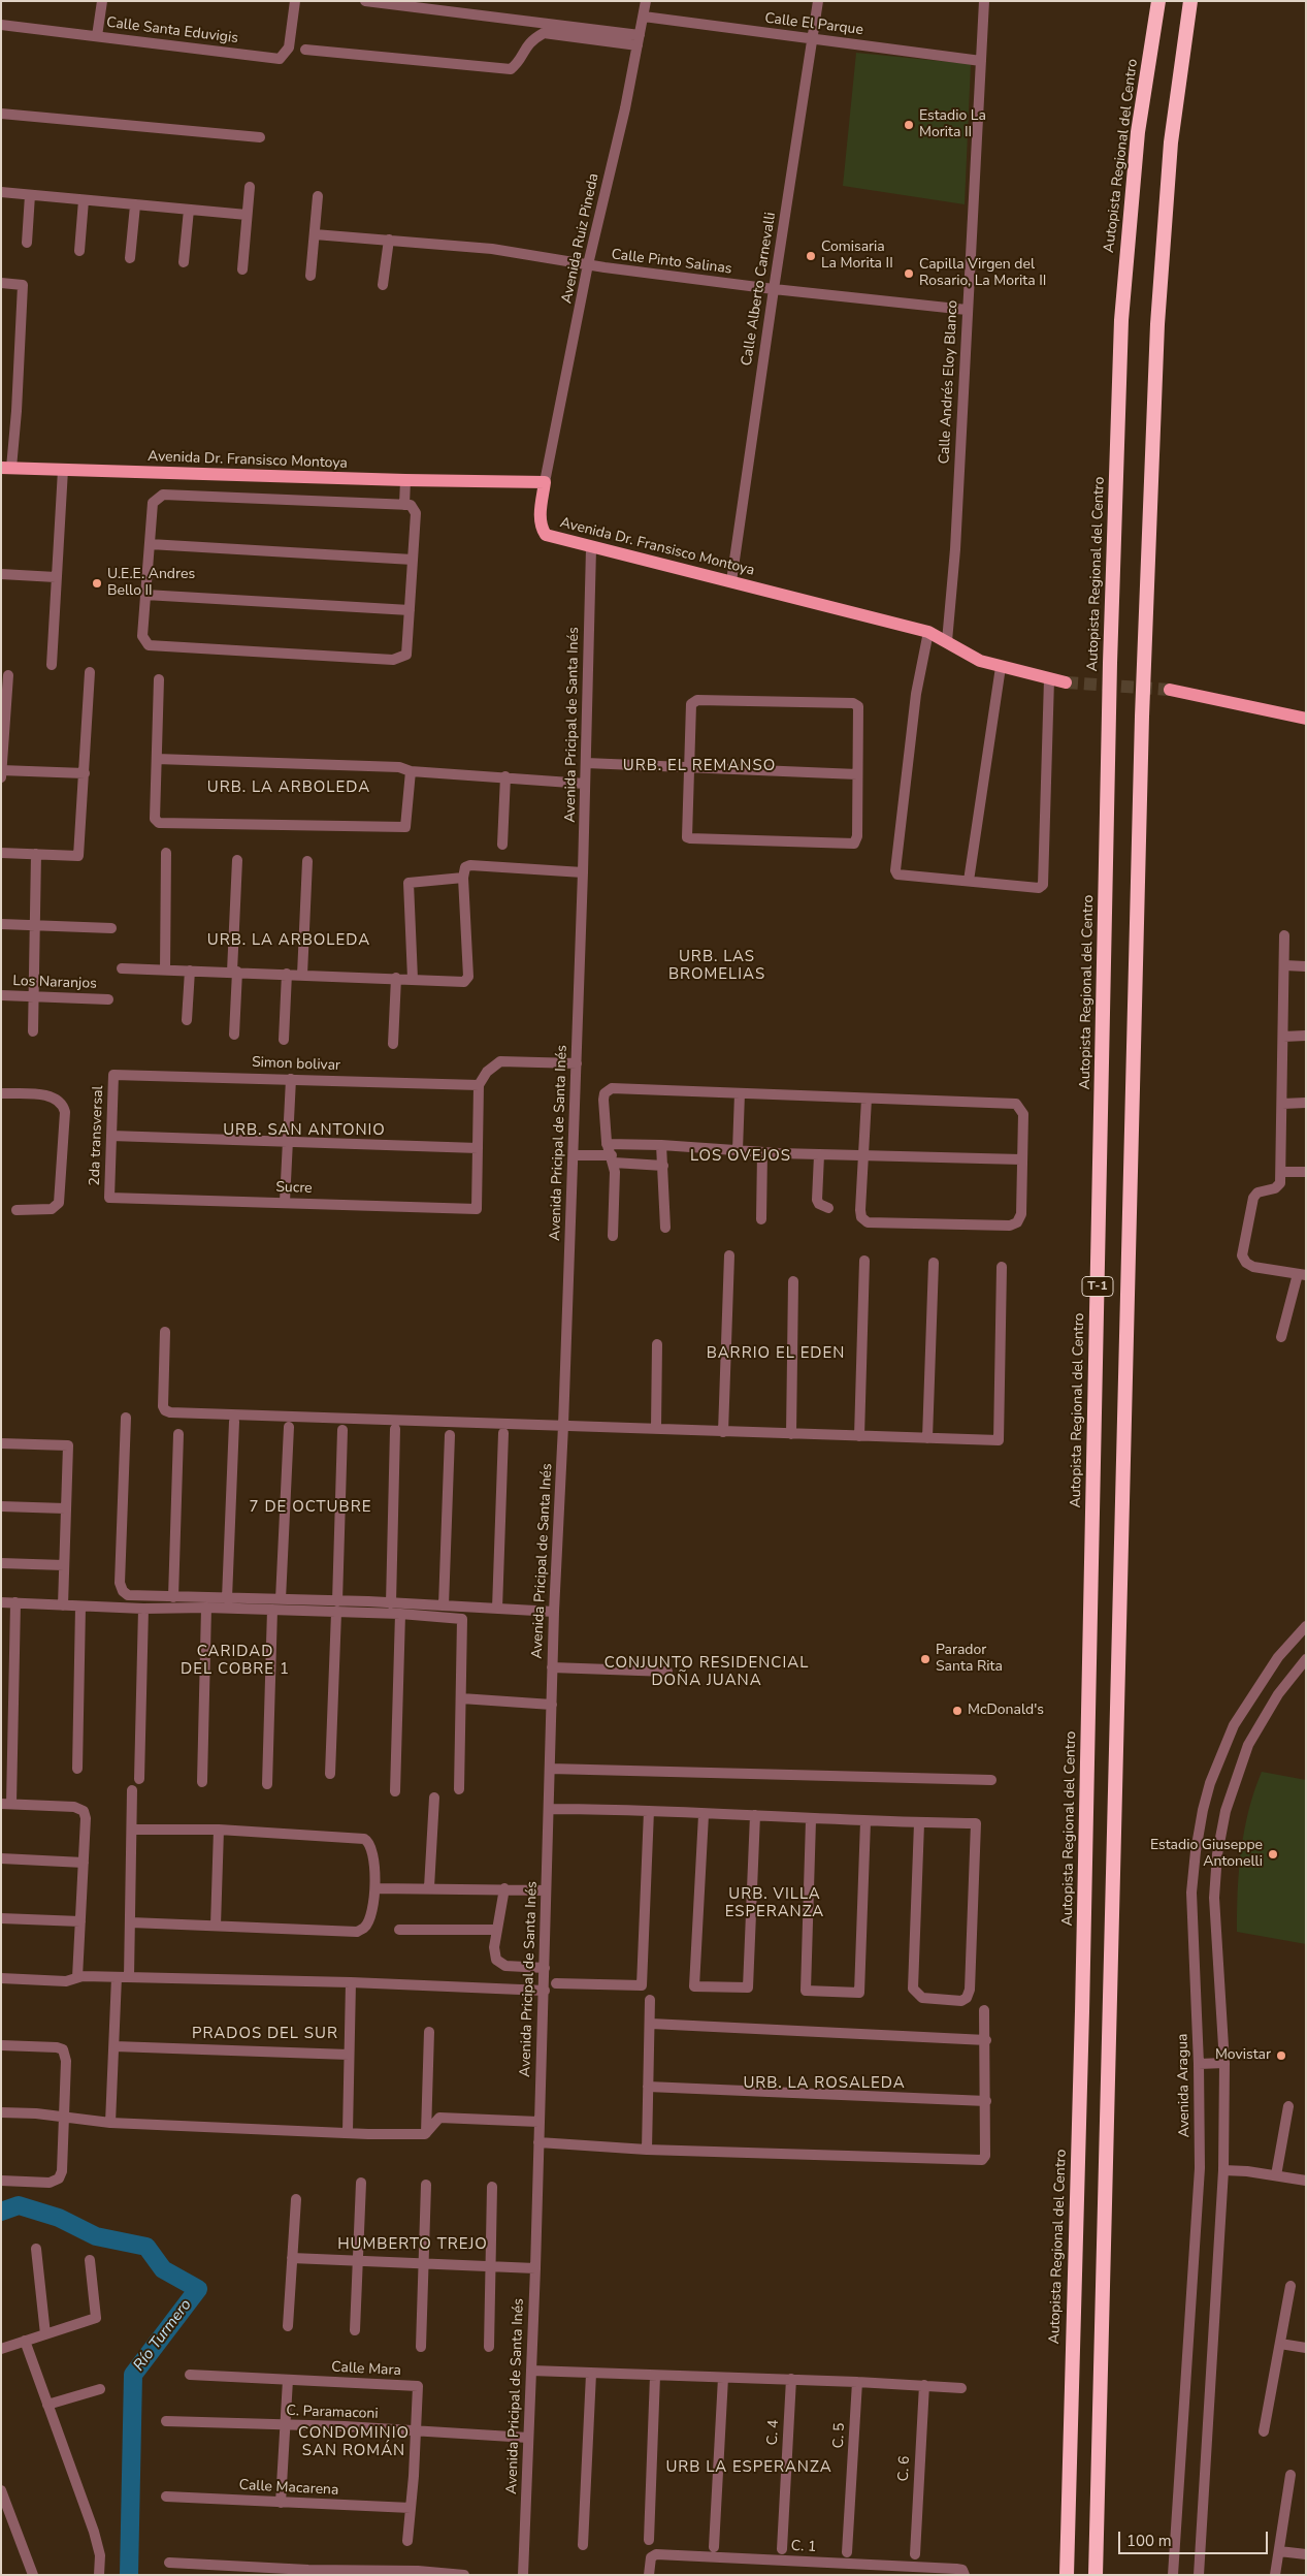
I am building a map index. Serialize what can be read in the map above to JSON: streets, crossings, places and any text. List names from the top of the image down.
{
  "streets": {
    "highway": ["Autopista Regional del Centro", "T-1"],
    "main road": ["Avenida Dr. Fransisco Montoya"],
    "street": [
      "Calle El Parque",
      "Calle Santa Eduvigis",
      "Avenida Ruiz Pineda",
      "Calle Pinto Salinas",
      "Calle Alberto Carnevalli",
      "Calle Andrés Eloy Blanco",
      "Avenida Pricipal de Santa Inés",
      "Los Naranjos",
      "Simon bolivar",
      "2da transversal",
      "Sucre",
      "Avenida Aragua",
      "Calle Mara",
      "C. Paramaconi",
      "C. 4",
      "C. 5",
      "C. 6",
      "Calle Macarena",
      "C. 1"
    ]
  },
  "crossings": [
    ["Calle El Parque", "Avenida Ruiz Pineda"],
    ["Calle El Parque", "Calle Alberto Carnevalli"],
    ["Calle El Parque", "Calle Andrés Eloy Blanco"],
    ["Avenida Ruiz Pineda", "Calle Pinto Salinas"],
    ["Avenida Ruiz Pineda", "Avenida Dr. Fransisco Montoya"],
    ["Calle Pinto Salinas", "Calle Alberto Carnevalli"],
    ["Calle Pinto Salinas", "Calle Andrés Eloy Blanco"],
    ["Calle Alberto Carnevalli", "Avenida Dr. Fransisco Montoya"],
    ["Calle Andrés Eloy Blanco", "Avenida Dr. Fransisco Montoya"],
    ["Avenida Dr. Fransisco Montoya", "Avenida Pricipal de Santa Inés"],
    ["Avenida Pricipal de Santa Inés", "C. Paramaconi"],
    ["Simon bolivar", "2da transversal"],
    ["2da transversal", "Sucre"],
    ["Calle Mara", "C. Paramaconi"],
    ["Calle Mara", "Calle Macarena"]
  ],
  "districts": [
    "URB. EL REMANSO",
    "URB. LA ARBOLEDA",
    "URB. LA ARBOLEDA",
    "URB. LAS BROMELIAS",
    "URB. SAN ANTONIO",
    "LOS OVEJOS",
    "BARRIO EL EDEN",
    "7 DE OCTUBRE",
    "CARIDAD DEL COBRE 1",
    "CONJUNTO RESIDENCIAL DOÑA JUANA",
    "URB. VILLA ESPERANZA",
    "PRADOS DEL SUR",
    "URB. LA ROSALEDA",
    "HUMBERTO TREJO",
    "CONDOMINIO SAN ROMÁN",
    "URB LA ESPERANZA"
  ],
  "water": ["Río Turmero"],
  "places": [
    "Estadio La Morita II",
    "Comisaria La Morita II",
    "Capilla Virgen del Rosario, La Morita II",
    "U.E.E. Andres Bello II",
    "Parador Santa Rita",
    "McDonald's",
    "Estadio Giuseppe Antonelli",
    "Movistar"
  ],
  "scale_bar": "100 m"
}
